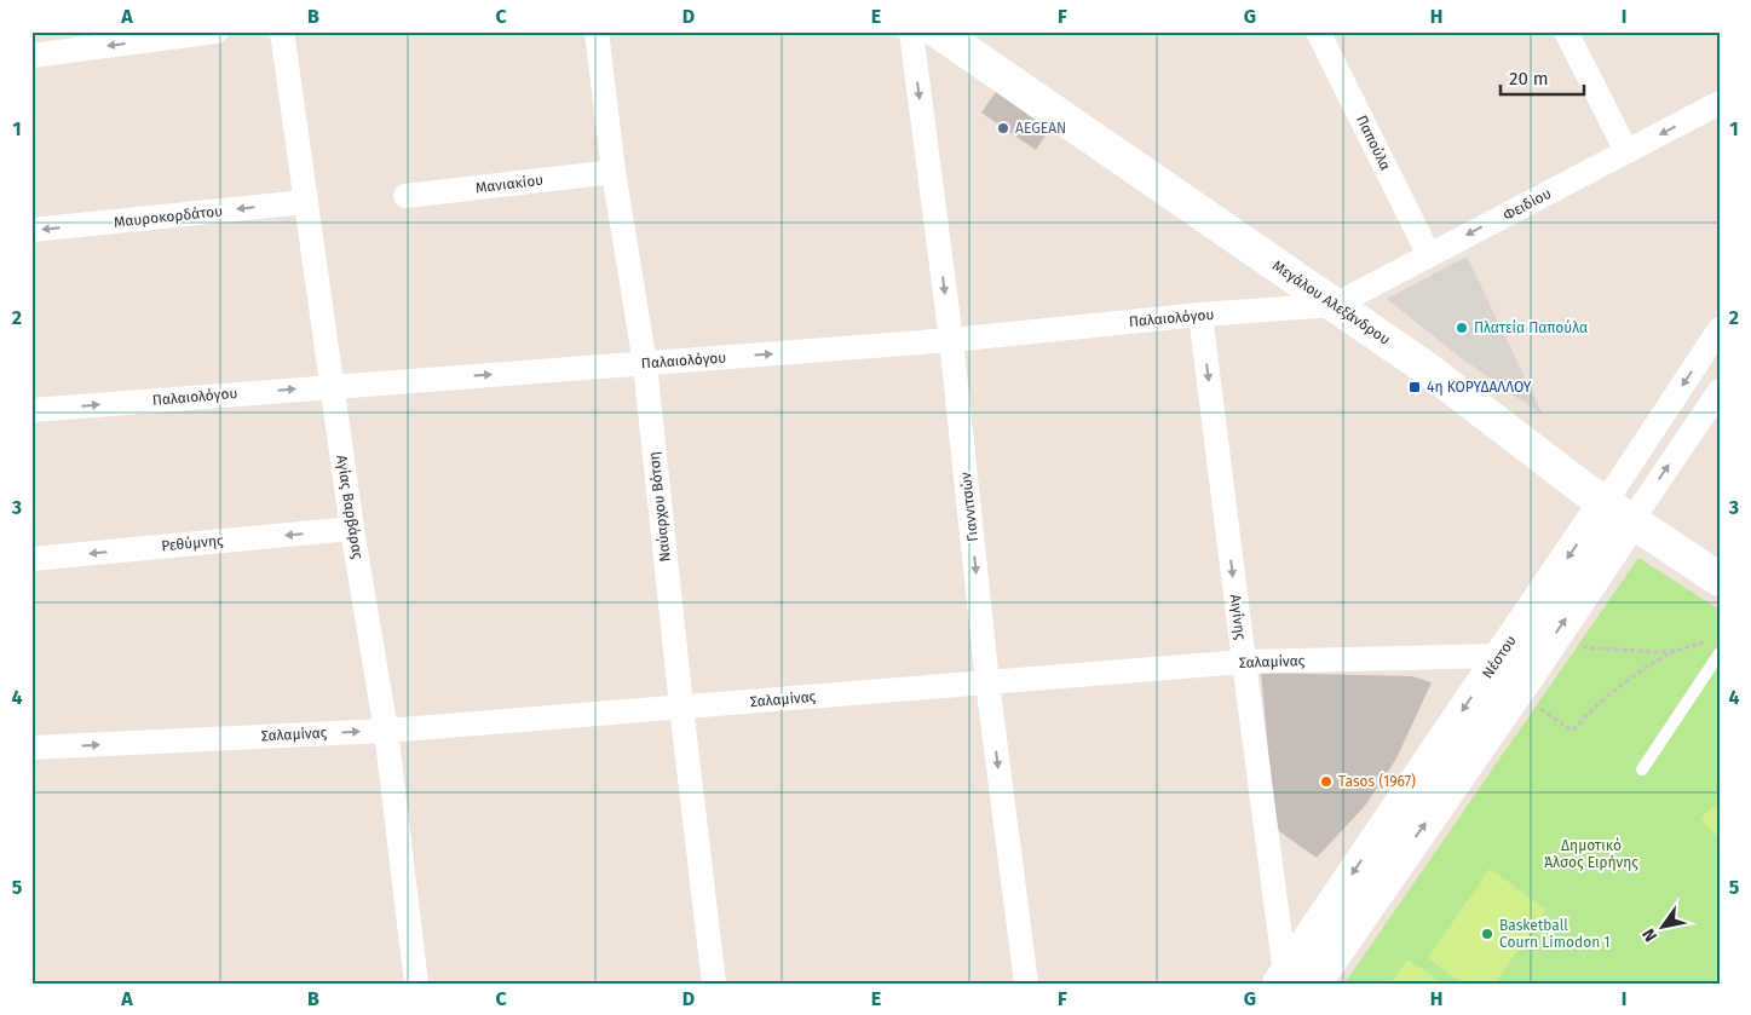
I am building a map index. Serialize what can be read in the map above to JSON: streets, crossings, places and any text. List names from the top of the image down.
{
  "streets": {
    "street": [
      "Παπούλα",
      "Μανιακίου",
      "Φειδίου",
      "Μαυροκορδάτου",
      "Μεγάλου Αλεξάνδρου",
      "Παλαιολόγου",
      "Αγίας Βαρβάρας",
      "Ναύαρχου Βότση",
      "Γιαννιτσών",
      "Ρεθύμνης",
      "Αιγίνης",
      "Νέστου",
      "Σαλαμίνας"
    ]
  },
  "crossings": [
    ["Παπούλα", "Φειδίου"],
    ["Μανιακίου", "Ναύαρχου Βότση"],
    ["Φειδίου", "Μεγάλου Αλεξάνδρου"],
    ["Φειδίου", "Παλαιολόγου"],
    ["Μαυροκορδάτου", "Αγίας Βαρβάρας"],
    ["Μεγάλου Αλεξάνδρου", "Παλαιολόγου"],
    ["Μεγάλου Αλεξάνδρου", "Νέστου"],
    ["Παλαιολόγου", "Αγίας Βαρβάρας"],
    ["Παλαιολόγου", "Ναύαρχου Βότση"],
    ["Παλαιολόγου", "Γιαννιτσών"],
    ["Παλαιολόγου", "Αιγίνης"],
    ["Αγίας Βαρβάρας", "Ρεθύμνης"],
    ["Αγίας Βαρβάρας", "Σαλαμίνας"],
    ["Ναύαρχου Βότση", "Σαλαμίνας"],
    ["Γιαννιτσών", "Σαλαμίνας"],
    ["Αιγίνης", "Νέστου"],
    ["Αιγίνης", "Σαλαμίνας"],
    ["Νέστου", "Σαλαμίνας"]
  ],
  "one_way": [
    "Φειδίου",
    "Παλαιολόγου",
    "Γιαννιτσών",
    "Ρεθύμνης",
    "Αιγίνης"
  ],
  "parks": ["Δημοτικό Άλσος Ειρήνης"],
  "places": {
    "other": [
      "AEGEAN",
      "Πλατεία Παπούλα",
      "Tasos (1967)",
      "Basketball Courn Limodon 1"
    ],
    "transit": ["4η ΚΟΡΥΔΑΛΛΟΥ"]
  },
  "scale_bar": "20 m",
  "north": "bottom left",
  "grid": {
    "columns": [
      "A",
      "B",
      "C",
      "D",
      "E",
      "F",
      "G",
      "H",
      "I"
    ],
    "rows": [
      "1",
      "2",
      "3",
      "4",
      "5"
    ]
  }
}
